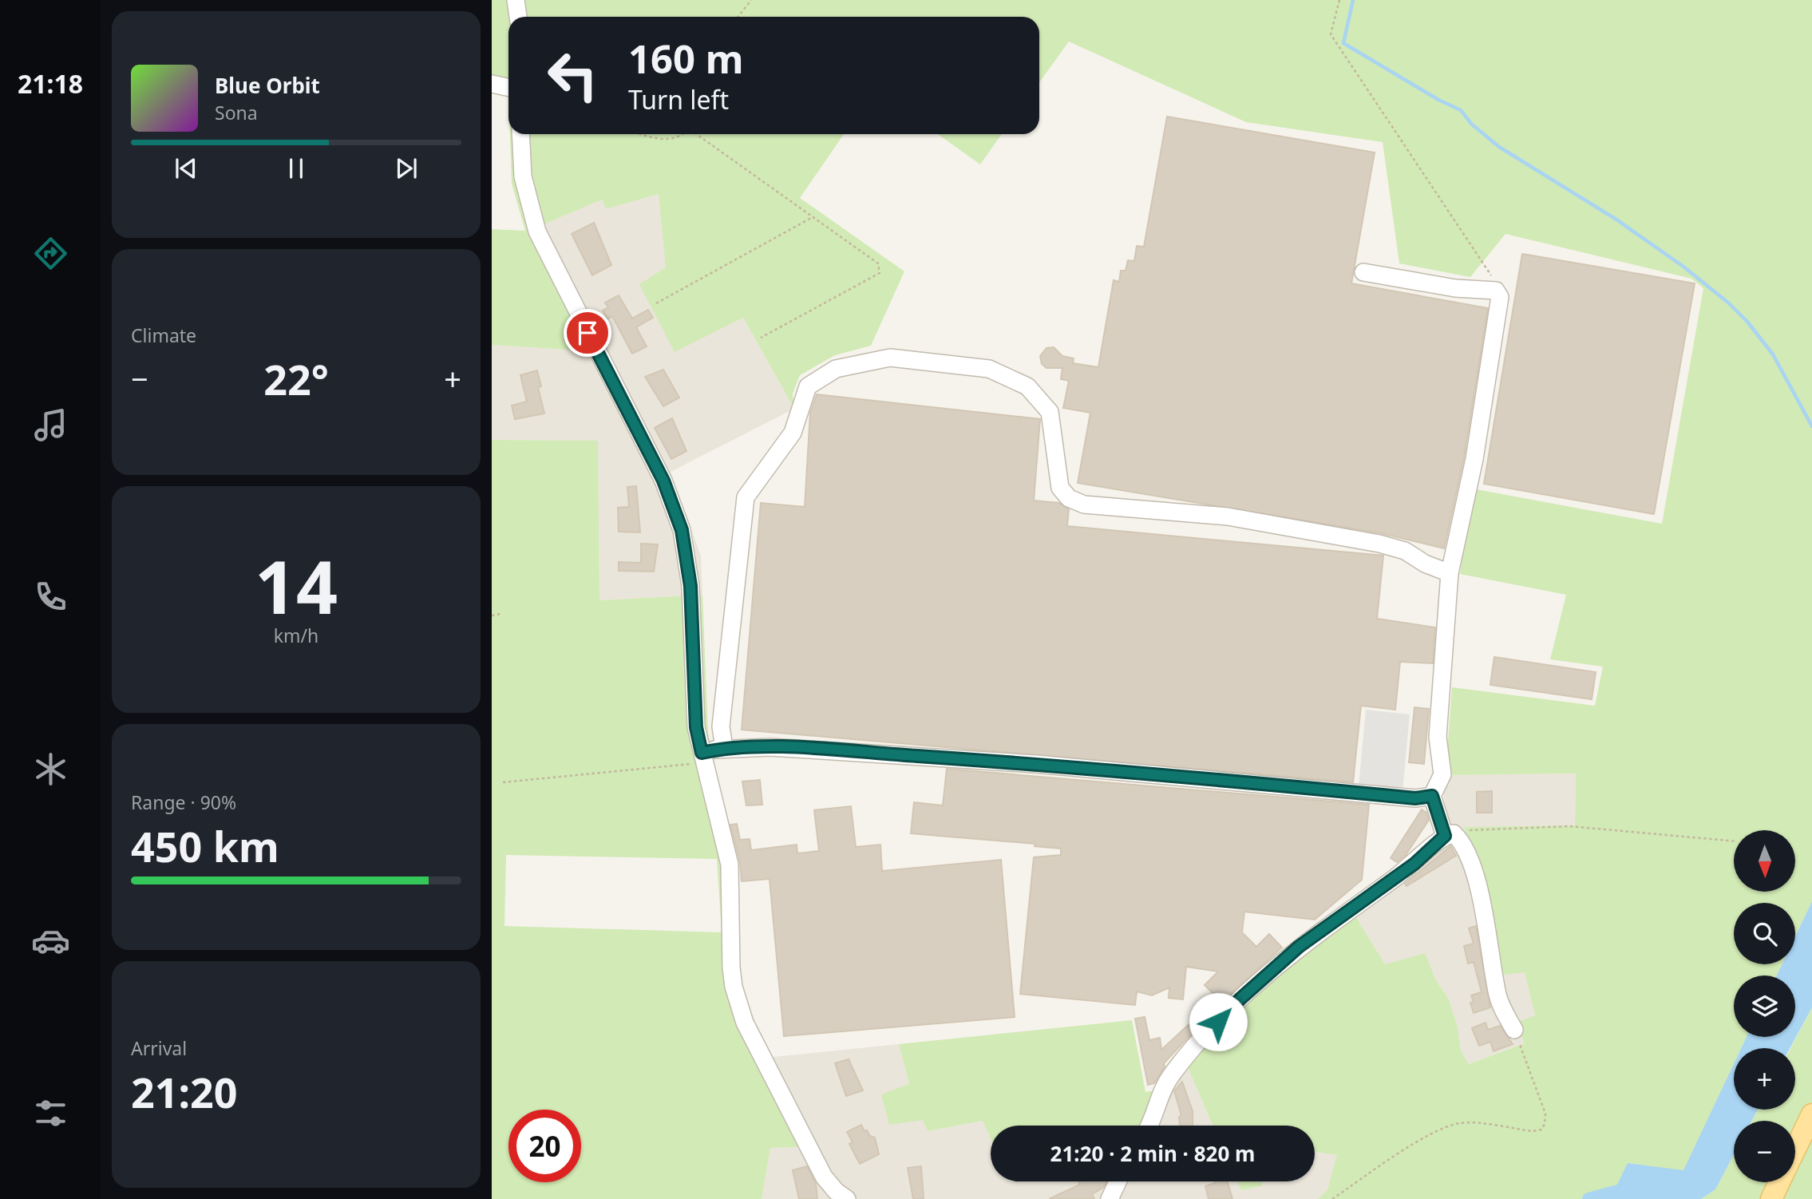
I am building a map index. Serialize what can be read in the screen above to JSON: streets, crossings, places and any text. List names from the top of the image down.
{
  "north": "bottom",
  "page": {
    "tabs": "21:18",
    "turn": ["160 m", "Turn left"],
    "song": ["Blue Orbit", "Sona"],
    "tile": [
      "Climate",
      ["14", "km/h"],
      ["Range · 90%", "450 km"],
      ["Arrival", "21:20"]
    ],
    "heat": ["−", "22°", "+"],
    "map_buttons": ["+", "−"],
    "limit": "20",
    "trip": "21:20 · 2 min · 820 m"
  }
}
